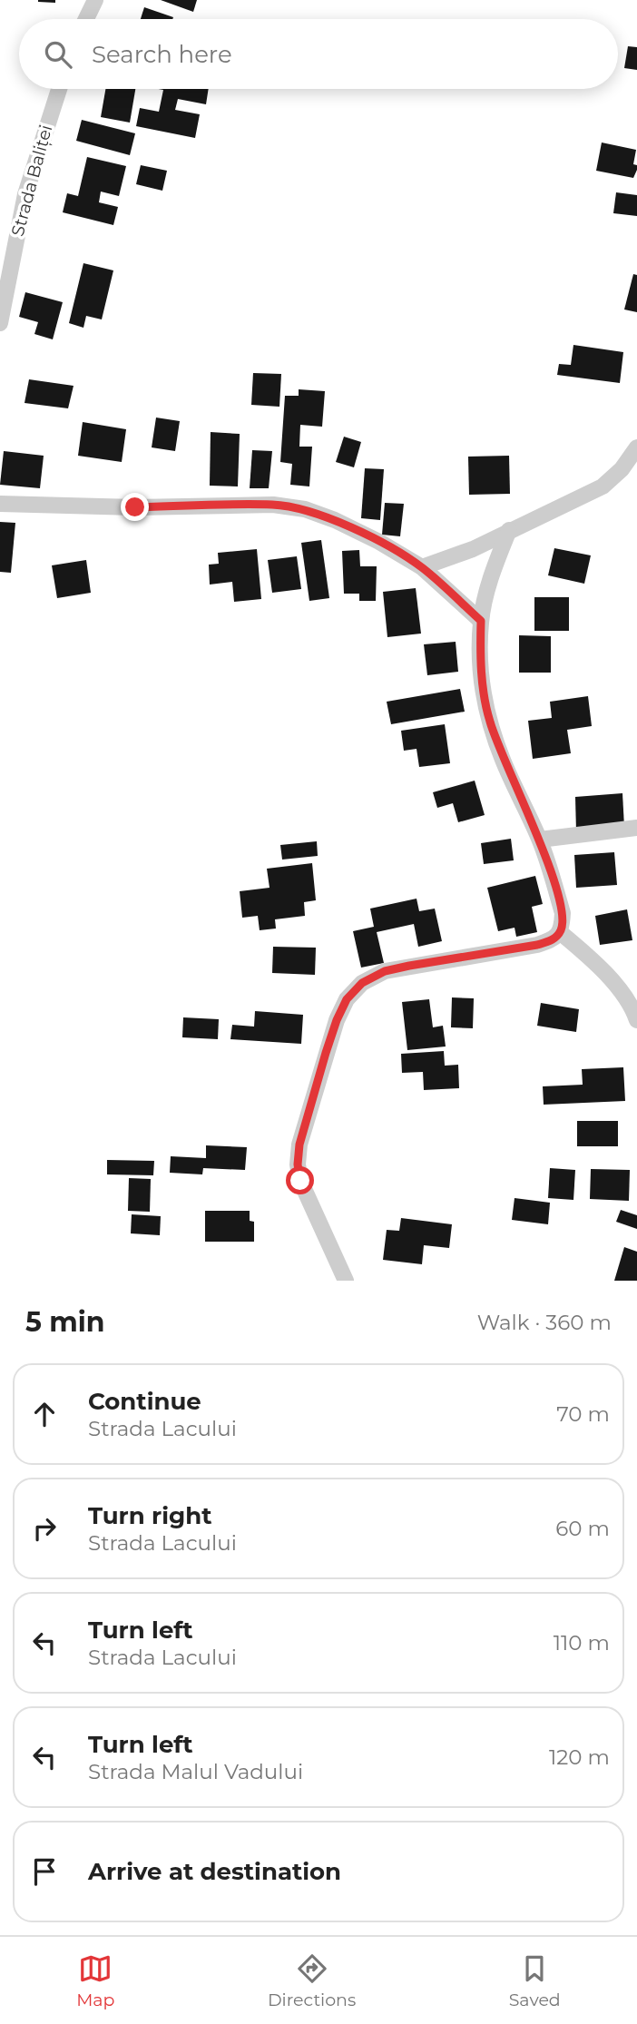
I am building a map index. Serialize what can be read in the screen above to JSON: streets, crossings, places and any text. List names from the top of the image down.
{
  "streets": {
    "street": ["Strada Baliței"]
  },
  "page": {
    "search": "Search here",
    "heading": ["5 min", "Walk · 360 m"],
    "list": [
      ["Continue", "Strada Lacului", "70 m"],
      ["Turn right", "Strada Lacului", "60 m"],
      ["Turn left", "Strada Lacului", "110 m"],
      ["Turn left", "Strada Malul Vadului", "120 m"],
      "Arrive at destination"
    ],
    "nav": ["Map", "Directions", "Saved"]
  }
}
